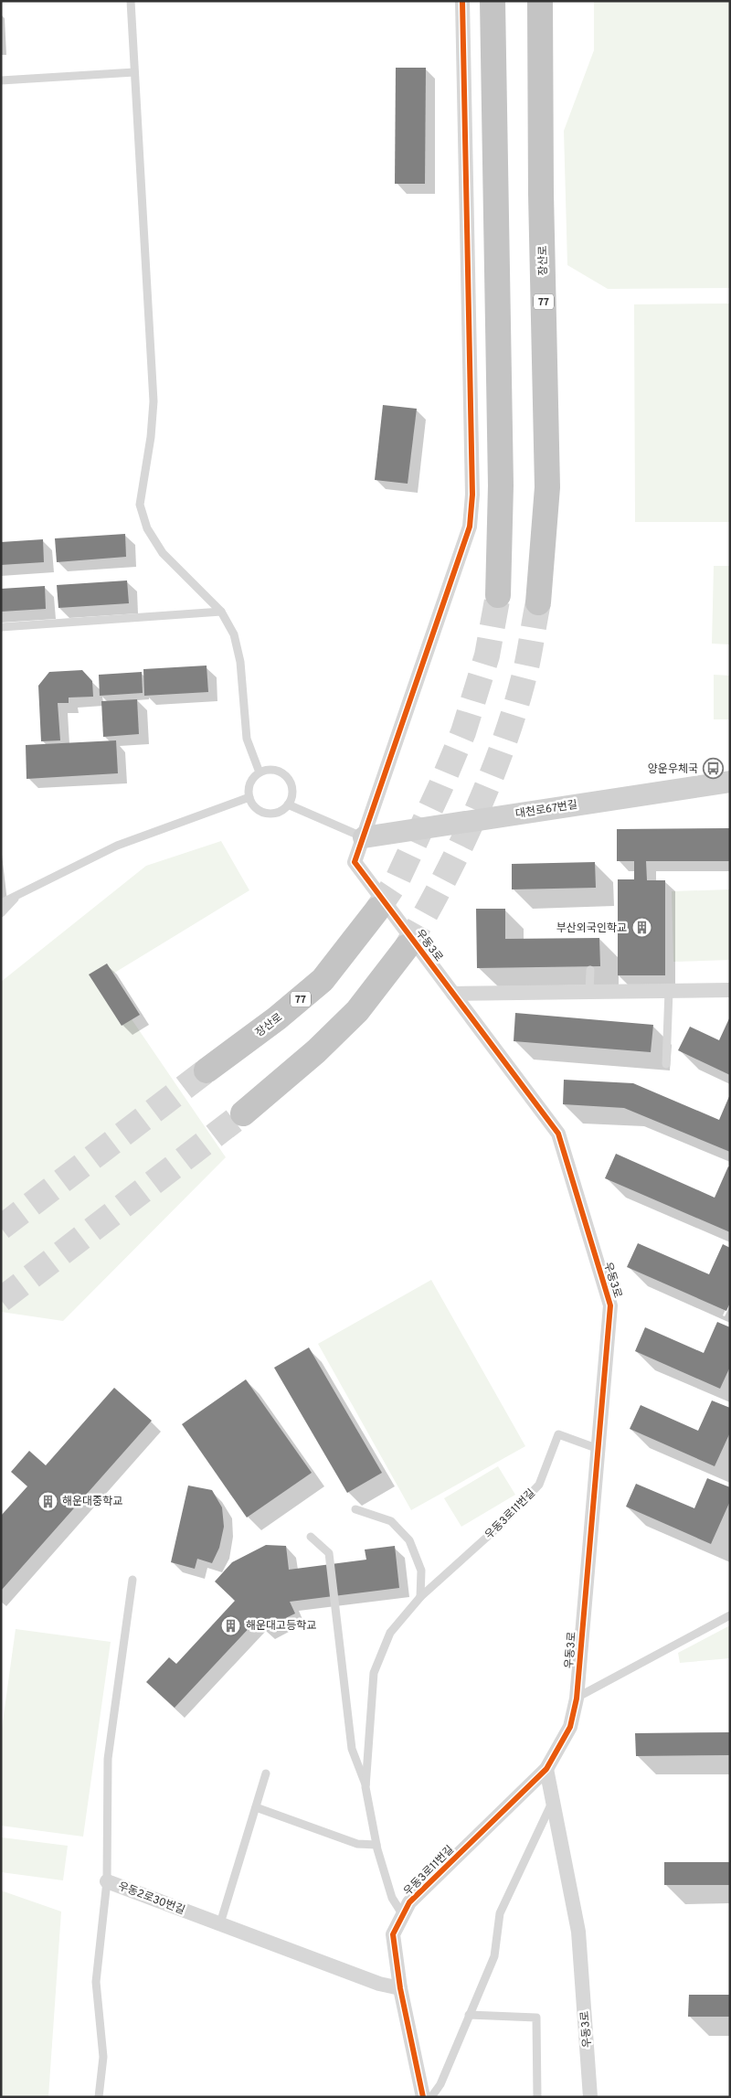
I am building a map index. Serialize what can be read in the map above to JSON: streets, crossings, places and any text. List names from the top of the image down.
{
  "streets": {
    "highway": ["장산로", "77"],
    "street": [
      "대천로67번길",
      "우동3로",
      "우동3로11번길",
      "우동2로30번길"
    ]
  },
  "crossings": [
    ["대천로67번길", "우동3로"],
    ["우동3로", "우동3로11번길"],
    ["우동3로11번길", "우동2로30번길"]
  ],
  "places": {
    "bus stop": ["양운우체국"],
    "building": ["부산외국인학교", "해운대중학교", "해운대고등학교"]
  }
}
